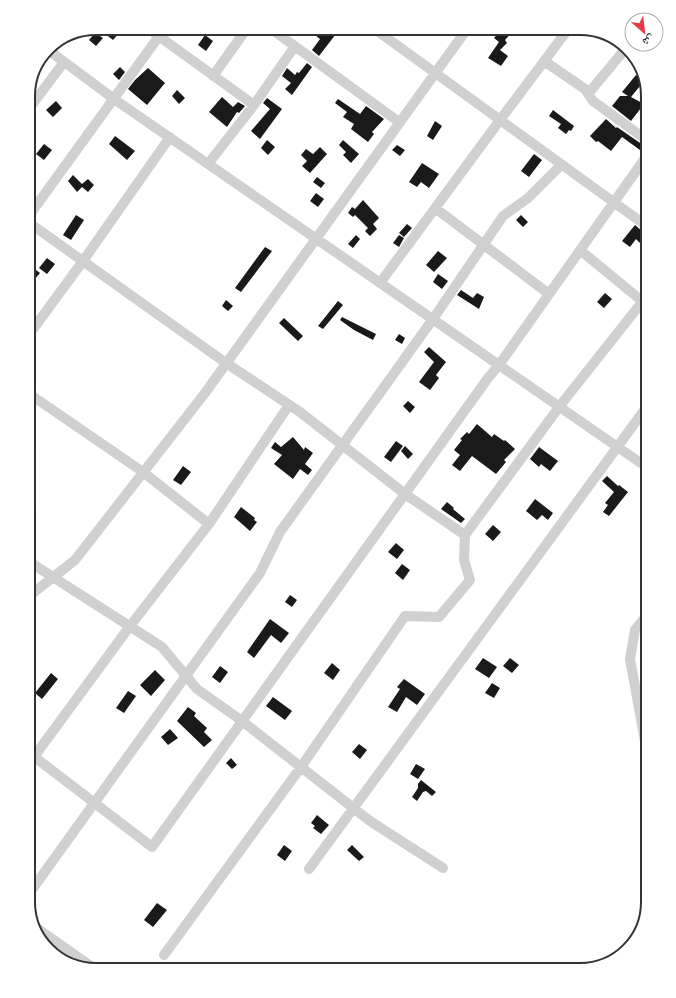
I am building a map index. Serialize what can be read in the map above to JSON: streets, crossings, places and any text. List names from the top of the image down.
{
  "north": "bottom right"
}
